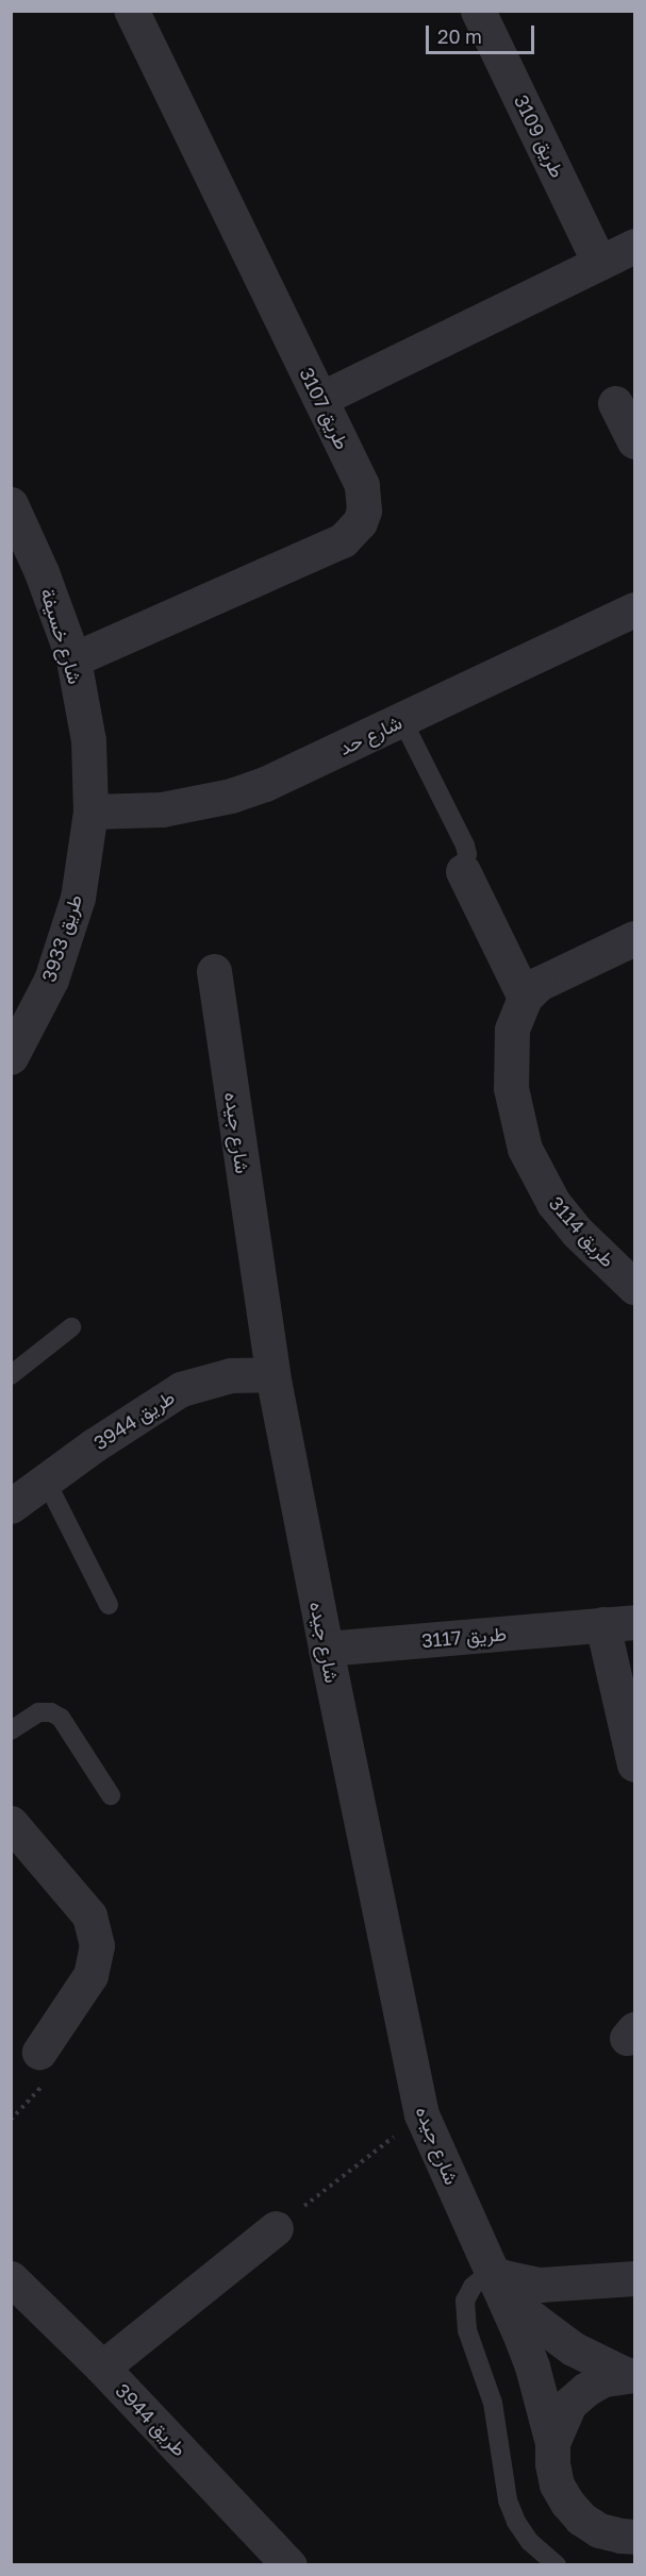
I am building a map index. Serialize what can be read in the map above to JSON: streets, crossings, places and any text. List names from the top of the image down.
{
  "streets": {
    "street": [
      "طريق 3109",
      "طريق 3107",
      "شارع خسيفة",
      "شارع حد",
      "طريق 3933",
      "شارع جيده",
      "طريق 3114",
      "طريق 3944",
      "طريق 3117"
    ]
  },
  "crossings": [
    ["طريق 3107", "شارع خسيفة"],
    ["شارع خسيفة", "شارع حد"],
    ["شارع خسيفة", "طريق 3933"],
    ["شارع حد", "طريق 3933"],
    ["شارع جيده", "طريق 3944"],
    ["شارع جيده", "طريق 3117"]
  ],
  "scale_bar": "20 m"
}
